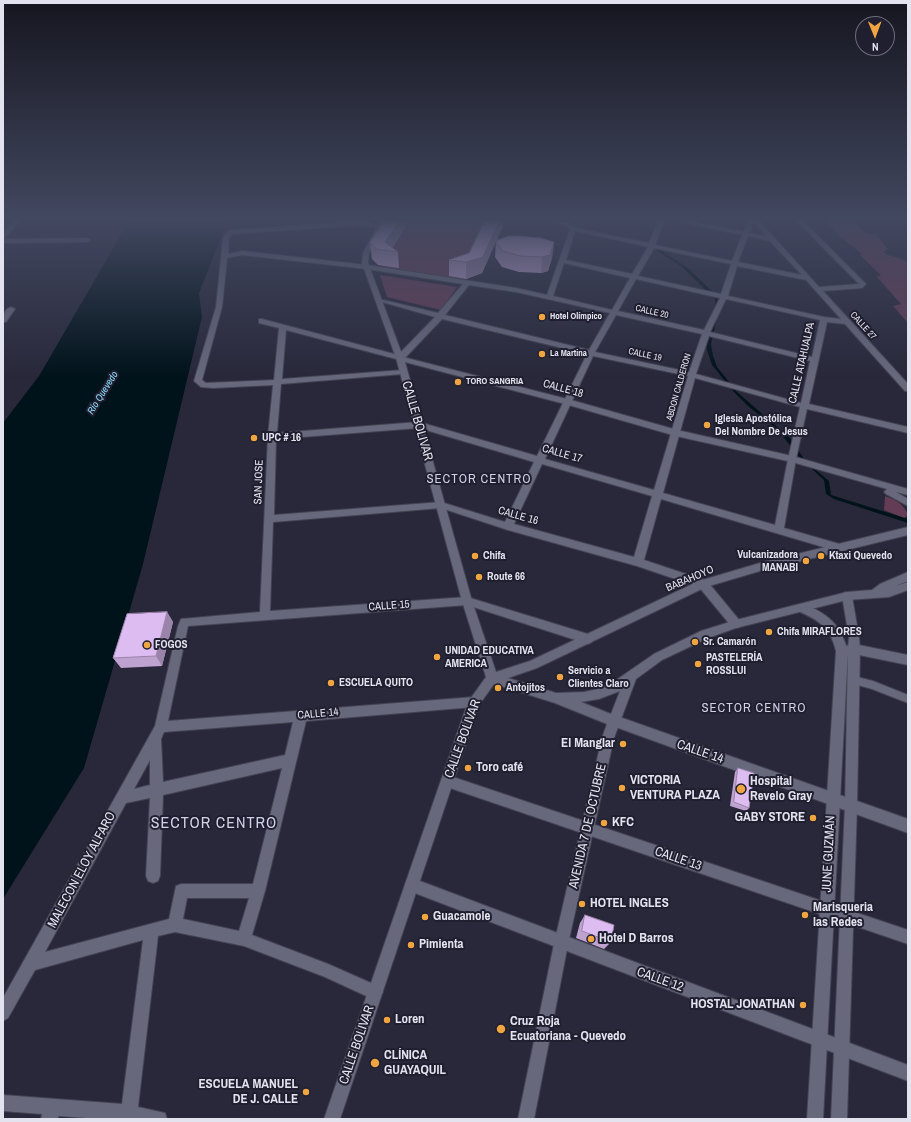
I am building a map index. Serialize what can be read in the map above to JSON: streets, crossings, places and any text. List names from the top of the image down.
{
  "streets": {
    "street": [
      "CALLE 20",
      "CALLE 27",
      "CALLE 19",
      "CALLE ATAHUALPA",
      "ABDON CALDERON",
      "CALLE 18",
      "CALLE BOLIVAR",
      "CALLE 17",
      "SAN JOSE",
      "CALLE 16",
      "BABAHOYO",
      "CALLE 15",
      "CALLE 14",
      "AVENIDA 7 DE OCTUBRE",
      "JUNE GUZMÁN",
      "CALLE 13",
      "MALECON ELOY ALFARO",
      "CALLE 12"
    ]
  },
  "crossings": [
    ["CALLE 20", "CALLE ATAHUALPA"],
    ["CALLE 20", "ABDON CALDERON"],
    ["CALLE 19", "CALLE ATAHUALPA"],
    ["CALLE 19", "ABDON CALDERON"],
    ["CALLE 19", "CALLE BOLIVAR"],
    ["CALLE ATAHUALPA", "CALLE 18"],
    ["CALLE ATAHUALPA", "CALLE 17"],
    ["ABDON CALDERON", "CALLE 18"],
    ["ABDON CALDERON", "CALLE 17"],
    ["ABDON CALDERON", "CALLE 16"],
    ["CALLE 18", "CALLE BOLIVAR"],
    ["CALLE 18", "SAN JOSE"],
    ["CALLE BOLIVAR", "CALLE 17"],
    ["CALLE BOLIVAR", "CALLE 16"],
    ["CALLE BOLIVAR", "BABAHOYO"],
    ["CALLE BOLIVAR", "CALLE 15"],
    ["CALLE BOLIVAR", "CALLE 14"],
    ["CALLE BOLIVAR", "CALLE 13"],
    ["CALLE BOLIVAR", "CALLE 12"],
    ["CALLE 17", "SAN JOSE"],
    ["CALLE 17", "BABAHOYO"],
    ["SAN JOSE", "CALLE 16"],
    ["SAN JOSE", "CALLE 15"],
    ["CALLE 16", "BABAHOYO"],
    ["BABAHOYO", "CALLE 15"],
    ["BABAHOYO", "CALLE 14"],
    ["CALLE 15", "CALLE 14"],
    ["CALLE 15", "MALECON ELOY ALFARO"],
    ["CALLE 14", "AVENIDA 7 DE OCTUBRE"],
    ["CALLE 14", "JUNE GUZMÁN"],
    ["CALLE 14", "MALECON ELOY ALFARO"],
    ["AVENIDA 7 DE OCTUBRE", "CALLE 13"],
    ["AVENIDA 7 DE OCTUBRE", "CALLE 12"],
    ["JUNE GUZMÁN", "CALLE 13"],
    ["JUNE GUZMÁN", "CALLE 12"]
  ],
  "districts": ["SECTOR CENTRO", "SECTOR CENTRO", "SECTOR CENTRO"],
  "water": ["Río Quevedo"],
  "places": [
    "Hotel Olímpico",
    "La Martina",
    "TORO SANGRIA",
    "Iglesia Apostólica Del Nombre De Jesus",
    "UPC # 16",
    "Chifa",
    "Ktaxi Quevedo",
    "Vulcanizadora MANABI",
    "Route 66",
    "Chifa MIRAFLORES",
    "Sr. Camarón",
    "FOGOS",
    "UNIDAD EDUCATIVA AMERICA",
    "PASTELERÍA ROSSLUI",
    "Servicio a Clientes Claro",
    "ESCUELA QUITO",
    "Antojitos",
    "El Manglar",
    "Toro café",
    "VICTORIA VENTURA PLAZA",
    "Hospital Revelo Gray",
    "GABY STORE",
    "KFC",
    "HOTEL INGLES",
    "Marisqueria las Redes",
    "Guacamole",
    "Hotel D Barros",
    "Pimienta",
    "HOSTAL JONATHAN",
    "Loren",
    "Cruz Roja Ecuatoriana - Quevedo",
    "CLÍNICA GUAYAQUIL",
    "ESCUELA MANUEL DE J. CALLE"
  ],
  "north": "bottom"
}
